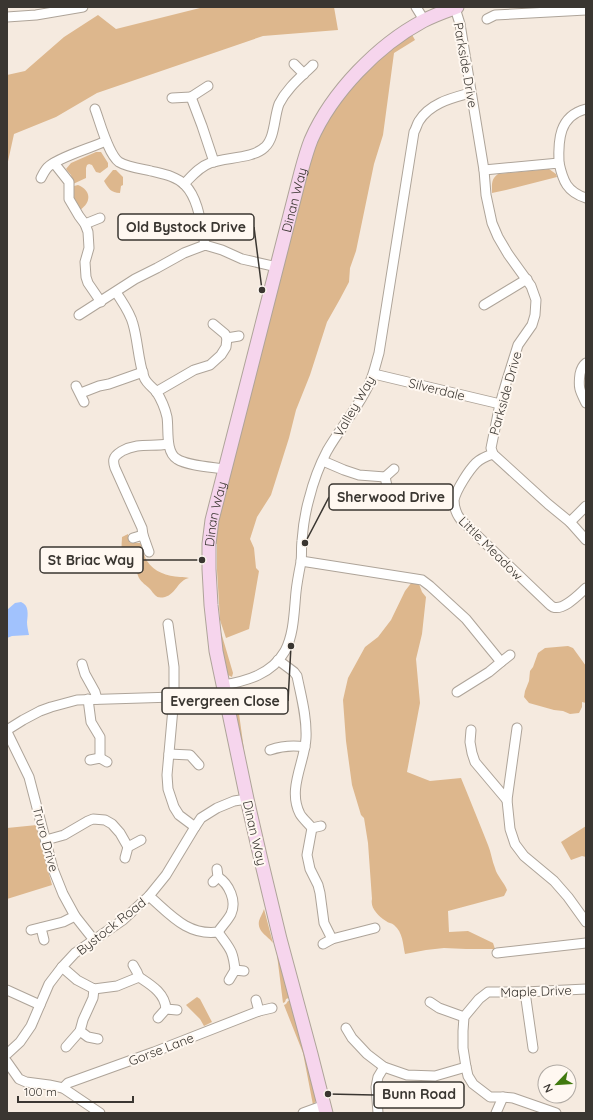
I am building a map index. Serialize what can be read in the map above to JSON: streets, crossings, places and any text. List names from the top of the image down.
{
  "streets": {
    "street": [
      "Parkside Drive",
      "Dinan Way",
      "Silverdale",
      "Valley Way",
      "Little Meadow",
      "Truro Drive",
      "Bystock Road",
      "Maple Drive",
      "Gorse Lane"
    ]
  },
  "crossings": [
    ["Parkside Drive", "Dinan Way"],
    ["Parkside Drive", "Silverdale"],
    ["Parkside Drive", "Valley Way"],
    ["Parkside Drive", "Little Meadow"],
    ["Dinan Way", "Valley Way"],
    ["Dinan Way", "Bystock Road"],
    ["Silverdale", "Valley Way"],
    ["Truro Drive", "Bystock Road"]
  ],
  "places": [
    "Old Bystock Drive",
    "Sherwood Drive",
    "St Briac Way",
    "Evergreen Close",
    "Bunn Road"
  ],
  "scale_bar": "100 m",
  "north": "bottom left"
}
